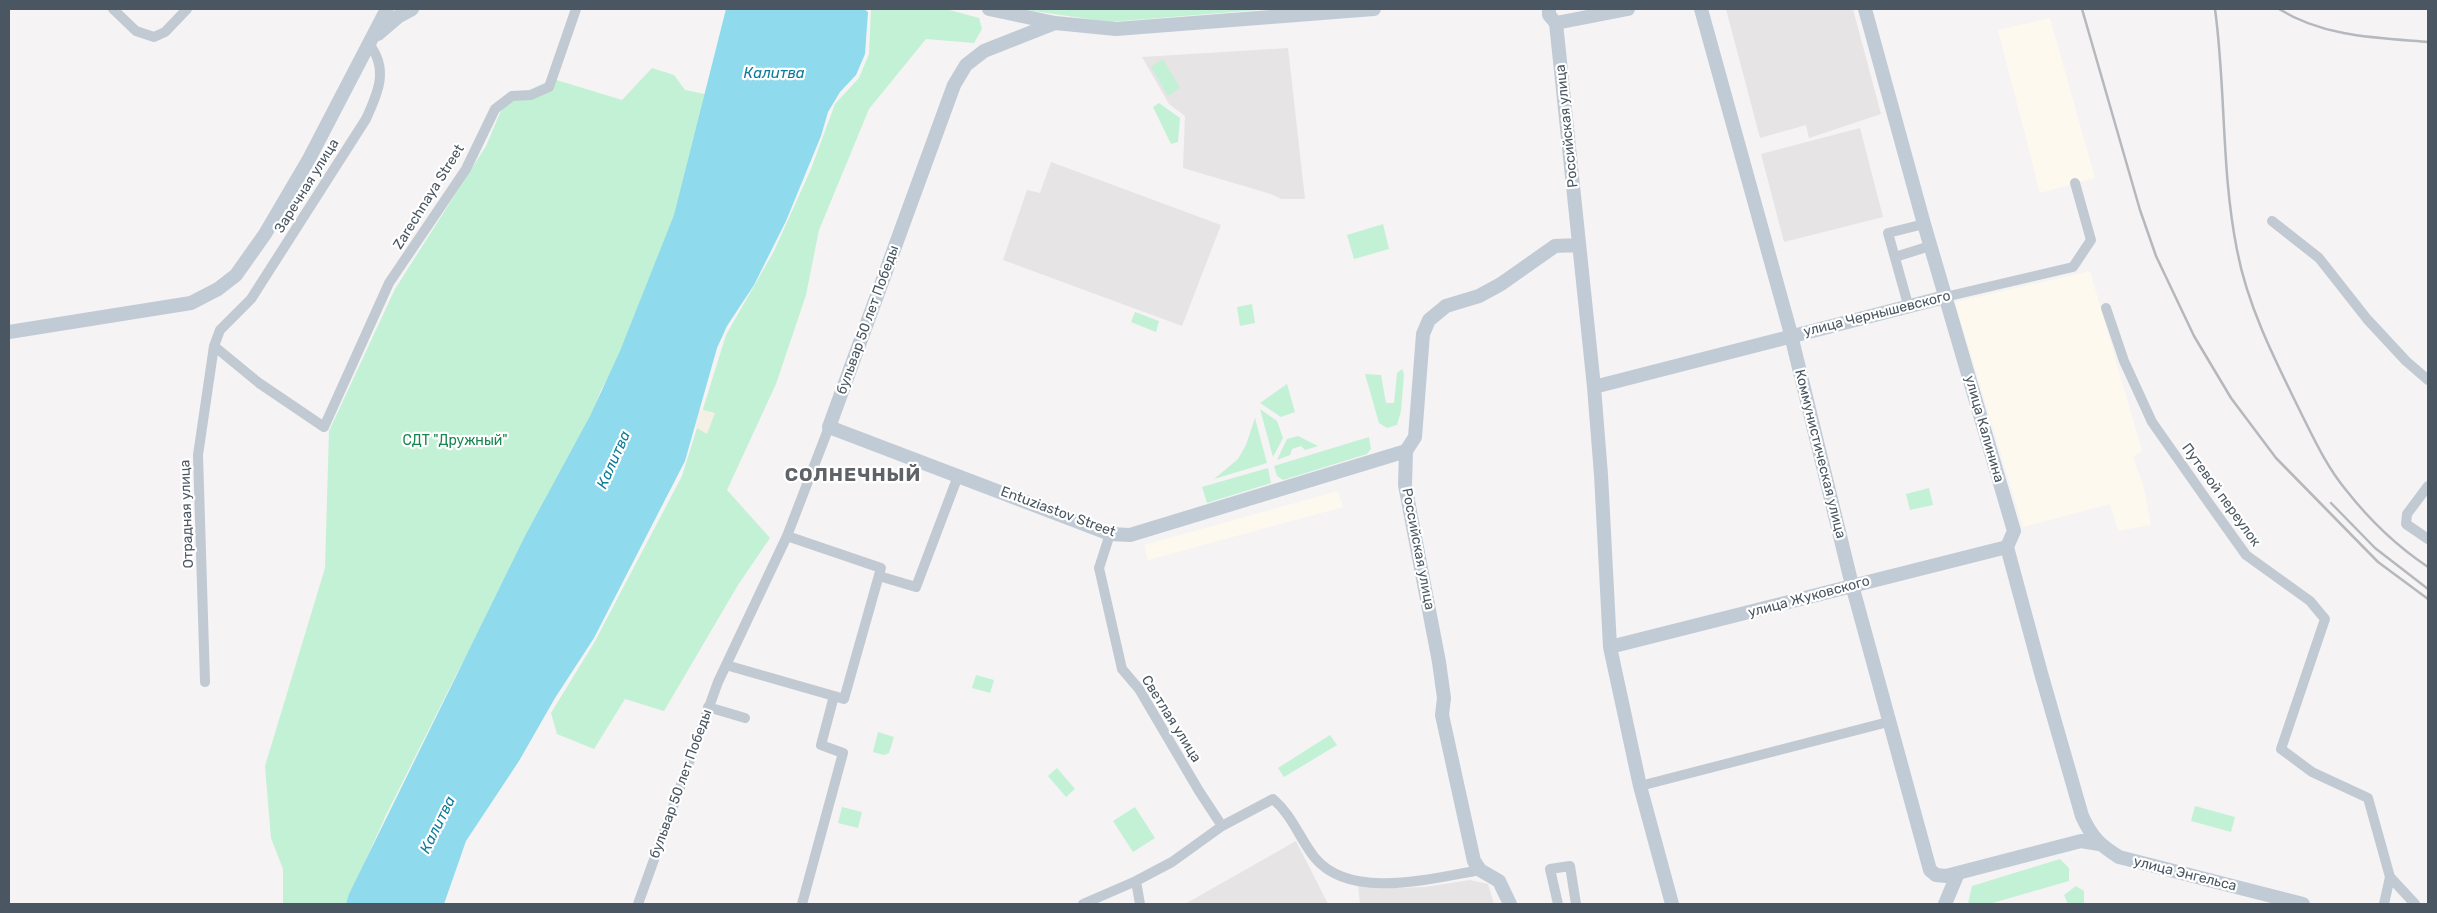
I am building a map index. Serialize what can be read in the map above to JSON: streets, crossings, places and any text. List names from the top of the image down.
{
  "streets": {
    "street": [
      "Российская улица",
      "Заречная улица",
      "Zarechnaya Street",
      "улица Чернышевского",
      "бульвар 50 лет Победы",
      "улица Калинина",
      "Коммунистическая улица",
      "Путевой переулок",
      "Entuziastov Street",
      "Отрадная улица",
      "улица Жуковского",
      "Светлая улица",
      "улица Энгельса"
    ]
  },
  "crossings": [
    ["Российская улица", "улица Чернышевского"],
    ["Российская улица", "Entuziastov Street"],
    ["Российская улица", "улица Жуковского"],
    ["Заречная улица", "Отрадная улица"],
    ["Zarechnaya Street", "Отрадная улица"],
    ["улица Чернышевского", "улица Калинина"],
    ["улица Чернышевского", "Коммунистическая улица"],
    ["бульвар 50 лет Победы", "Entuziastov Street"],
    ["улица Калинина", "улица Жуковского"],
    ["улица Калинина", "улица Энгельса"],
    ["Коммунистическая улица", "улица Жуковского"],
    ["Entuziastov Street", "Светлая улица"]
  ],
  "districts": ["СОЛНЕЧНЫЙ"],
  "water": ["Калитва"],
  "parks": ["СДТ \"Дружный\""]
}
